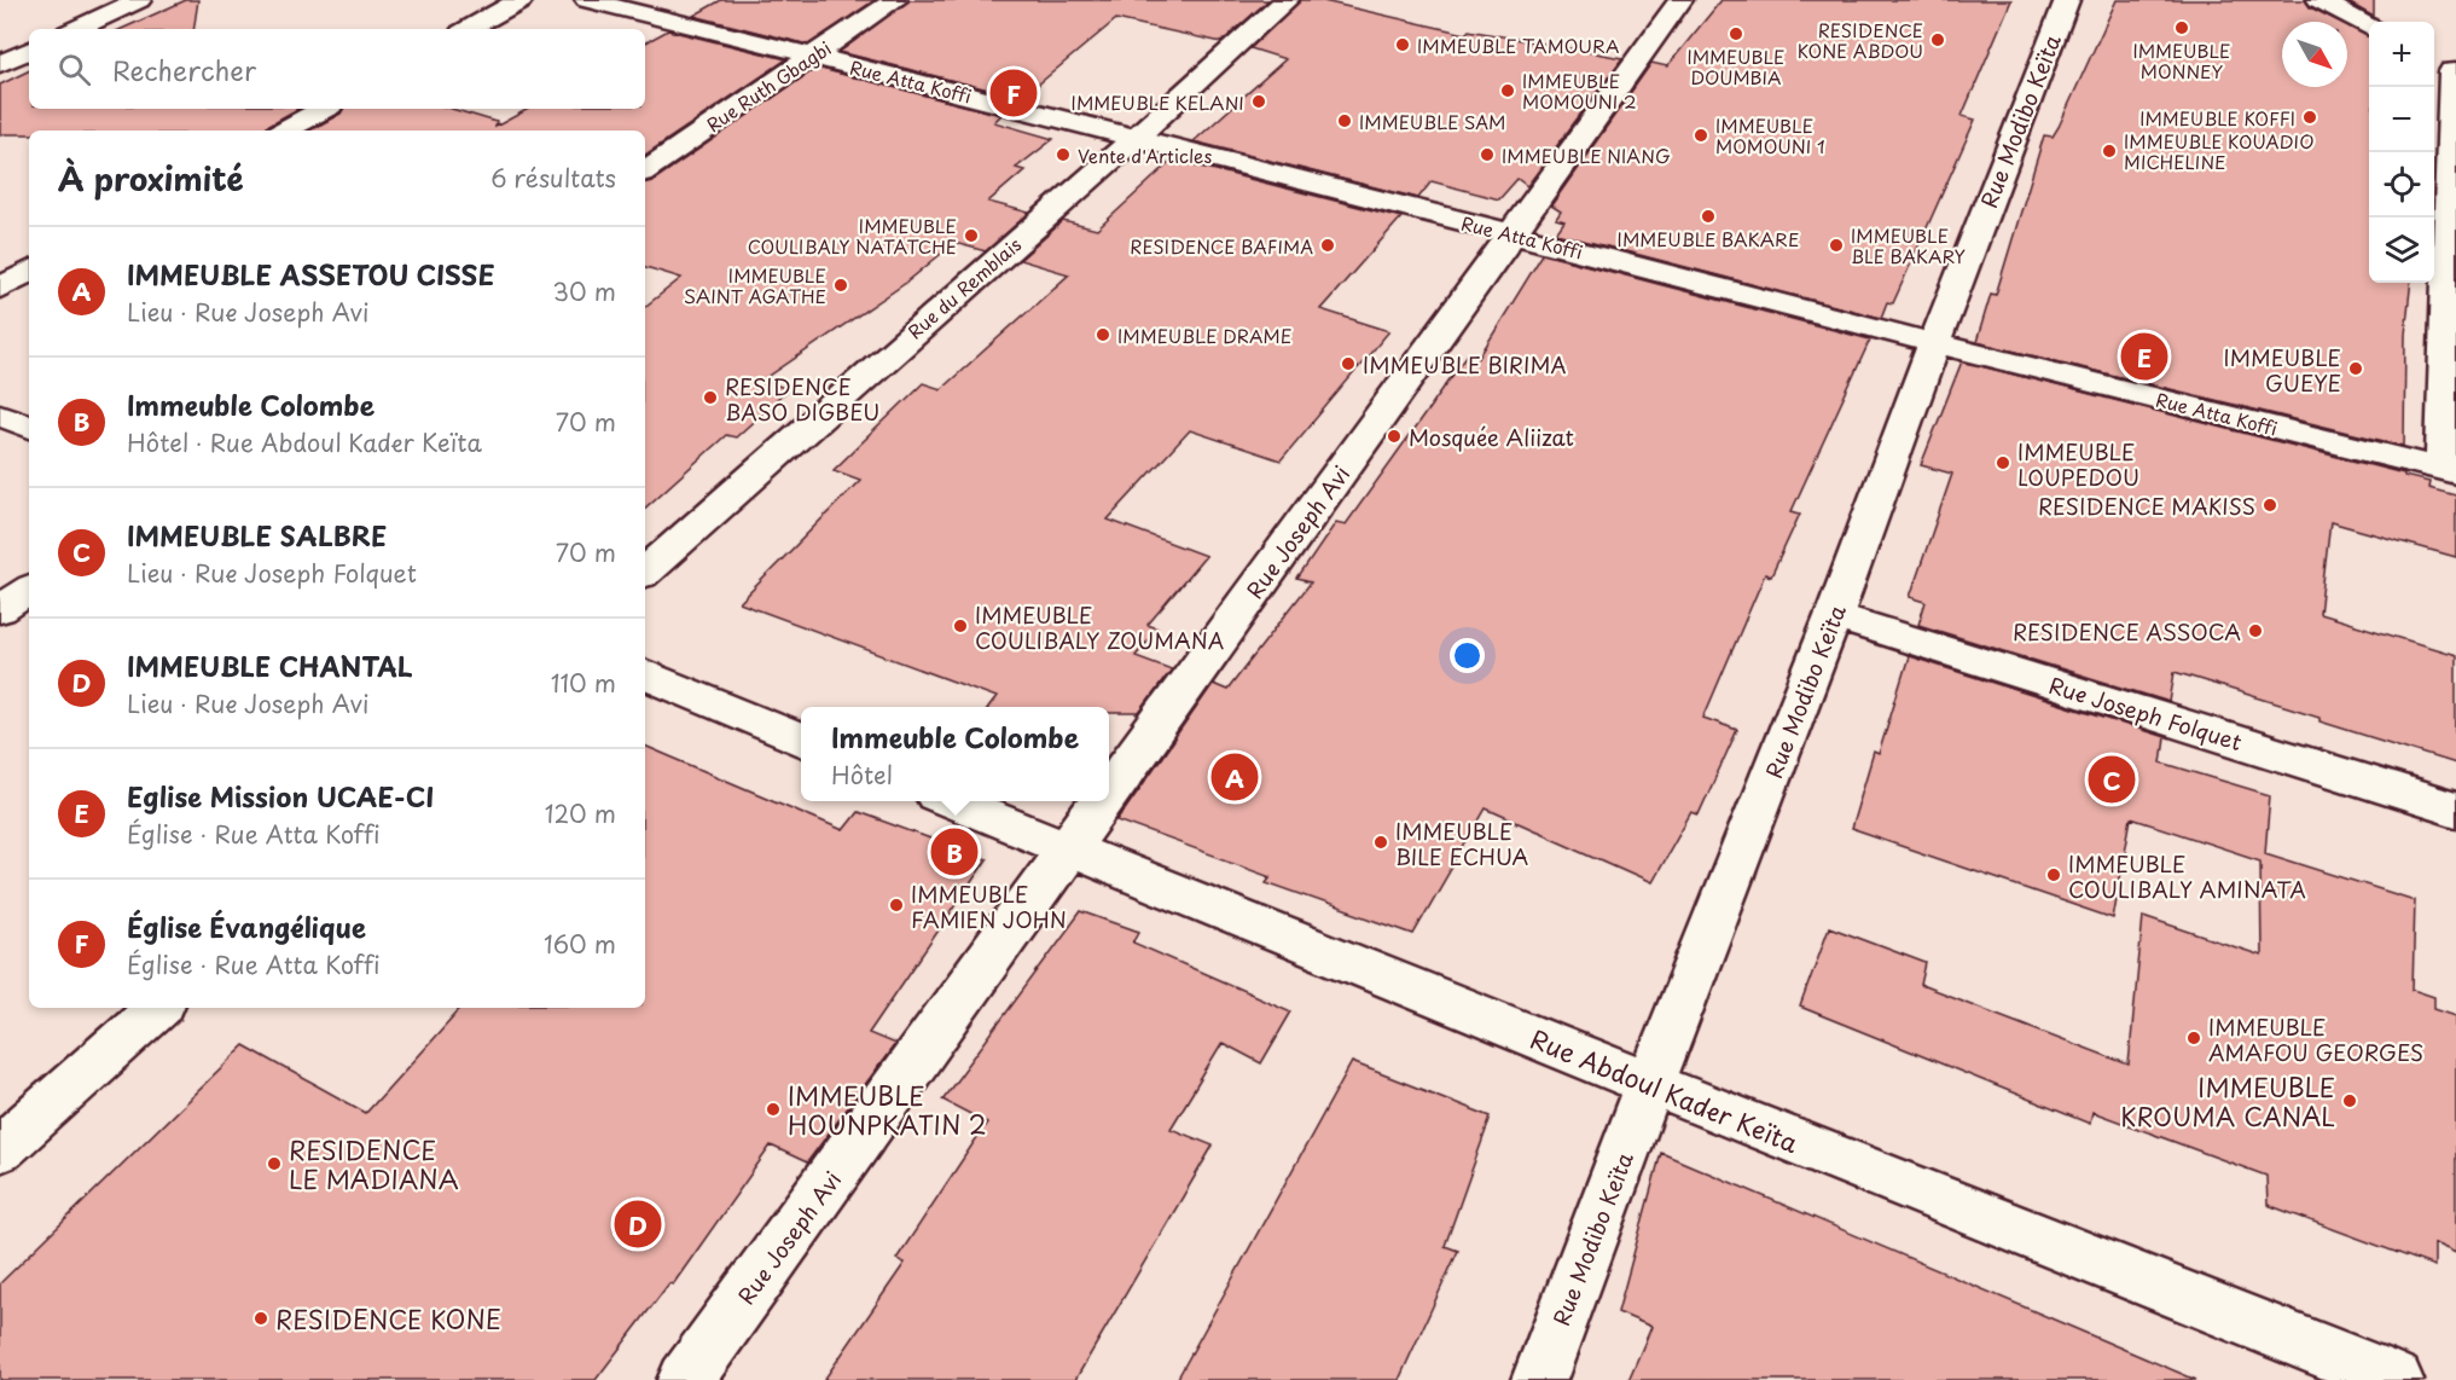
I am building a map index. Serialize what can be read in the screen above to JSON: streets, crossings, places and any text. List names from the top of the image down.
{
  "streets": {
    "street": [
      "Rue Atta Koffi",
      "Rue Ruth Gbagbi",
      "Rue Modibo Keïta",
      "Rue du Remblais",
      "Rue Joseph Avi",
      "Rue Joseph Folquet",
      "Rue Abdoul Kader Keïta"
    ]
  },
  "crossings": [
    ["Rue Atta Koffi", "Rue Ruth Gbagbi"],
    ["Rue Atta Koffi", "Rue Modibo Keïta"],
    ["Rue Atta Koffi", "Rue du Remblais"],
    ["Rue Atta Koffi", "Rue Joseph Avi"],
    ["Rue Modibo Keïta", "Rue Joseph Folquet"],
    ["Rue Modibo Keïta", "Rue Abdoul Kader Keïta"],
    ["Rue Joseph Avi", "Rue Abdoul Kader Keïta"]
  ],
  "places": [
    "IMMEUBLE MONNEY",
    "IMMEUBLE DOUMBIA",
    "RESIDENCE KONE ABDOU",
    "IMMEUBLE TAMOURA",
    "IMMEUBLE MOMOUNI 2",
    "IMMEUBLE KELANI",
    "IMMEUBLE KOFFI",
    "IMMEUBLE SAM",
    "IMMEUBLE MOMOUNI 1",
    "IMMEUBLE KOUADIO MICHELINE",
    "Vente d'Articles",
    "IMMEUBLE NIANG",
    "IMMEUBLE BAKARE",
    "IMMEUBLE COULIBALY NATATCHE",
    "RESIDENCE BAFIMA",
    "IMMEUBLE BLE BAKARY",
    "IMMEUBLE SAINT AGATHE",
    "IMMEUBLE DRAME",
    "IMMEUBLE BIRIMA",
    "IMMEUBLE GUEYE",
    "RESIDENCE BASO DIGBEU",
    "Mosquée Aliizat",
    "IMMEUBLE LOUPEDOU",
    "RESIDENCE MAKISS",
    "IMMEUBLE COULIBALY ZOUMANA",
    "RESIDENCE ASSOCA",
    "IMMEUBLE BILE ECHUA",
    "IMMEUBLE COULIBALY AMINATA",
    "IMMEUBLE FAMIEN JOHN",
    "IMMEUBLE AMAFOU GEORGES",
    "IMMEUBLE KROUMA CANAL",
    "IMMEUBLE HOUNPKATIN 2",
    "RESIDENCE LE MADIANA",
    "RESIDENCE KONE"
  ],
  "north": "bottom right",
  "page": {
    "map_buttons": ["+", "−"],
    "search": "Rechercher",
    "pins": [
      "F",
      "E",
      "A",
      "C",
      "B",
      "D"
    ],
    "heading": ["À proximité", "6 résultats"],
    "list": [
      {
        "mark": "A",
        "name": "IMMEUBLE ASSETOU CISSE",
        "note": "Lieu · Rue Joseph Avi",
        "value": "30 m"
      },
      {
        "mark": "B",
        "name": "Immeuble Colombe",
        "note": "Hôtel · Rue Abdoul Kader Keïta",
        "value": "70 m"
      },
      {
        "mark": "C",
        "name": "IMMEUBLE SALBRE",
        "note": "Lieu · Rue Joseph Folquet",
        "value": "70 m"
      },
      {
        "mark": "D",
        "name": "IMMEUBLE CHANTAL",
        "note": "Lieu · Rue Joseph Avi",
        "value": "110 m"
      },
      {
        "mark": "E",
        "name": "Eglise Mission UCAE-CI",
        "note": "Église · Rue Atta Koffi",
        "value": "120 m"
      },
      {
        "mark": "F",
        "name": "Église Évangélique",
        "note": "Église · Rue Atta Koffi",
        "value": "160 m"
      }
    ],
    "popup": ["Immeuble Colombe", "Hôtel"]
  }
}
